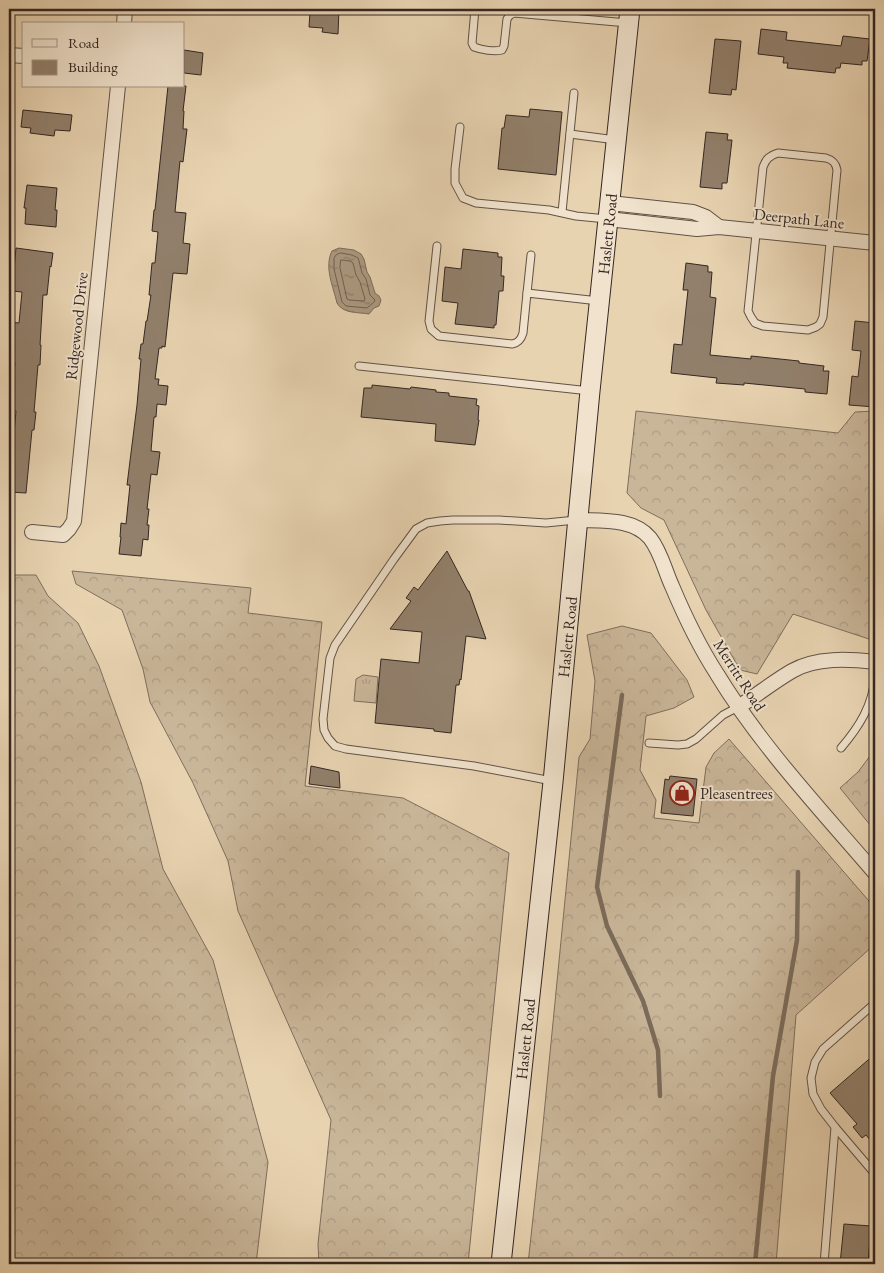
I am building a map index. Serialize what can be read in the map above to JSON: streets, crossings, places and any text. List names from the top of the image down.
{
  "streets": {
    "main road": ["Haslett Road"],
    "street": ["Deerpath Lane", "Ridgewood Drive", "Merritt Road"]
  },
  "crossings": [
    ["Deerpath Lane", "Haslett Road"],
    ["Haslett Road", "Merritt Road"]
  ],
  "places": {
    "shop": ["Pleasentrees"]
  },
  "legend": ["Road", "Building"]
}
